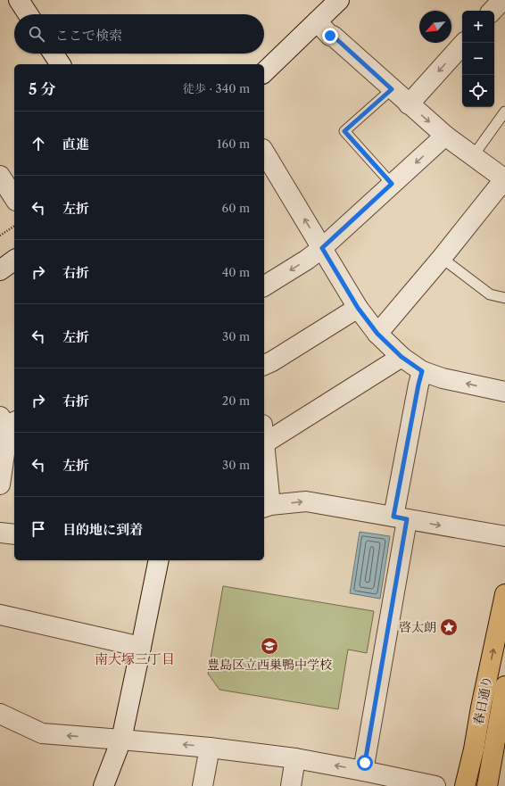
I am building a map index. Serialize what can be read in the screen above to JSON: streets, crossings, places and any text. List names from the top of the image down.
{
  "streets": {
    "highway": ["春日通り"]
  },
  "districts": ["南大塚三丁目"],
  "places": {
    "place": ["啓太朗"],
    "school or university": ["豊島区立西巣鴨中学校"]
  },
  "north": "bottom left",
  "page": {
    "map_buttons": ["+", "−"],
    "search": "ここで検索",
    "heading": ["5 分", "徒歩 · 340 m"],
    "list": [
      ["直進", "160 m"],
      ["左折", "60 m"],
      ["右折", "40 m"],
      ["左折", "30 m"],
      ["右折", "20 m"],
      ["左折", "30 m"],
      "目的地に到着"
    ]
  }
}
